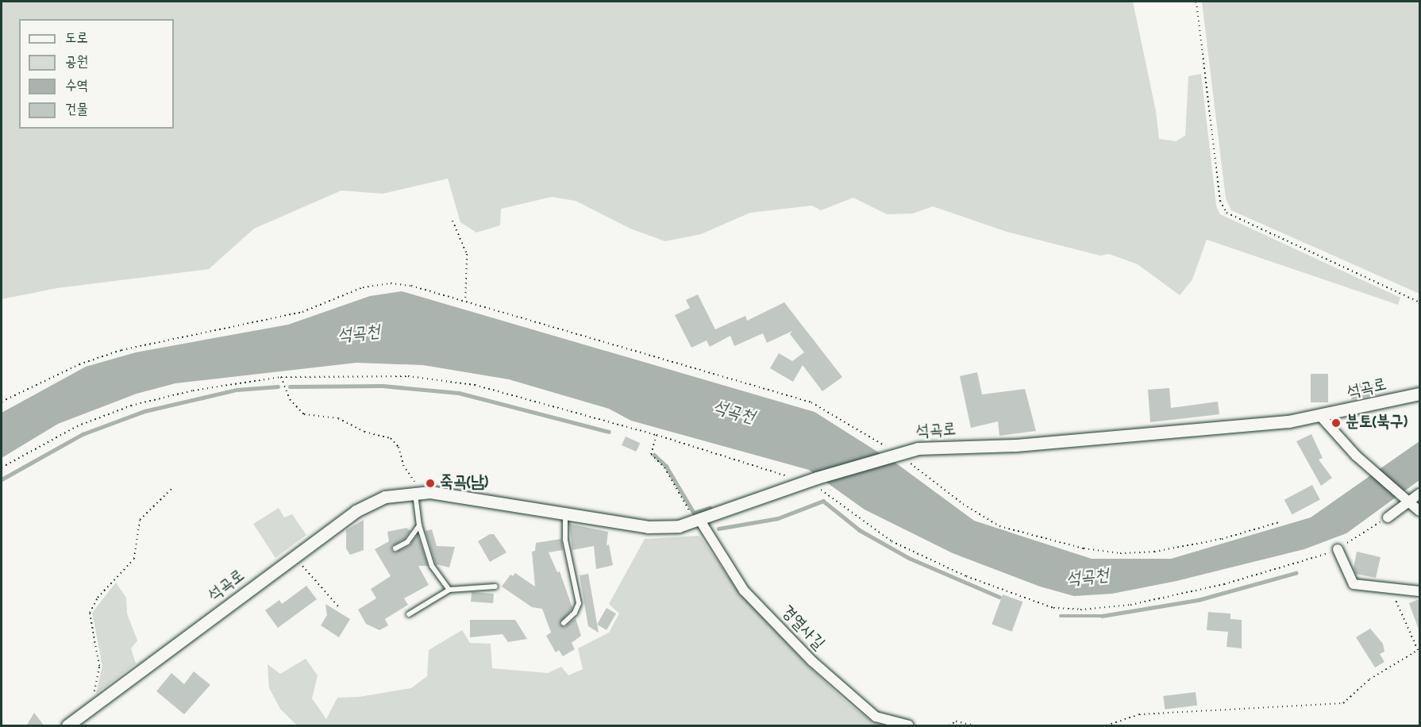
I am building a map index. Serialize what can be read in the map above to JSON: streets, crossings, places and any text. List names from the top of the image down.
{
  "streets": {
    "street": ["석곡로", "경열사길"]
  },
  "crossings": [
    ["석곡로", "경열사길"]
  ],
  "water": ["석곡천"],
  "places": ["분토(북구)", "죽곡(남)"],
  "legend": [
    "도로",
    "공원",
    "수역",
    "건물"
  ]
}
